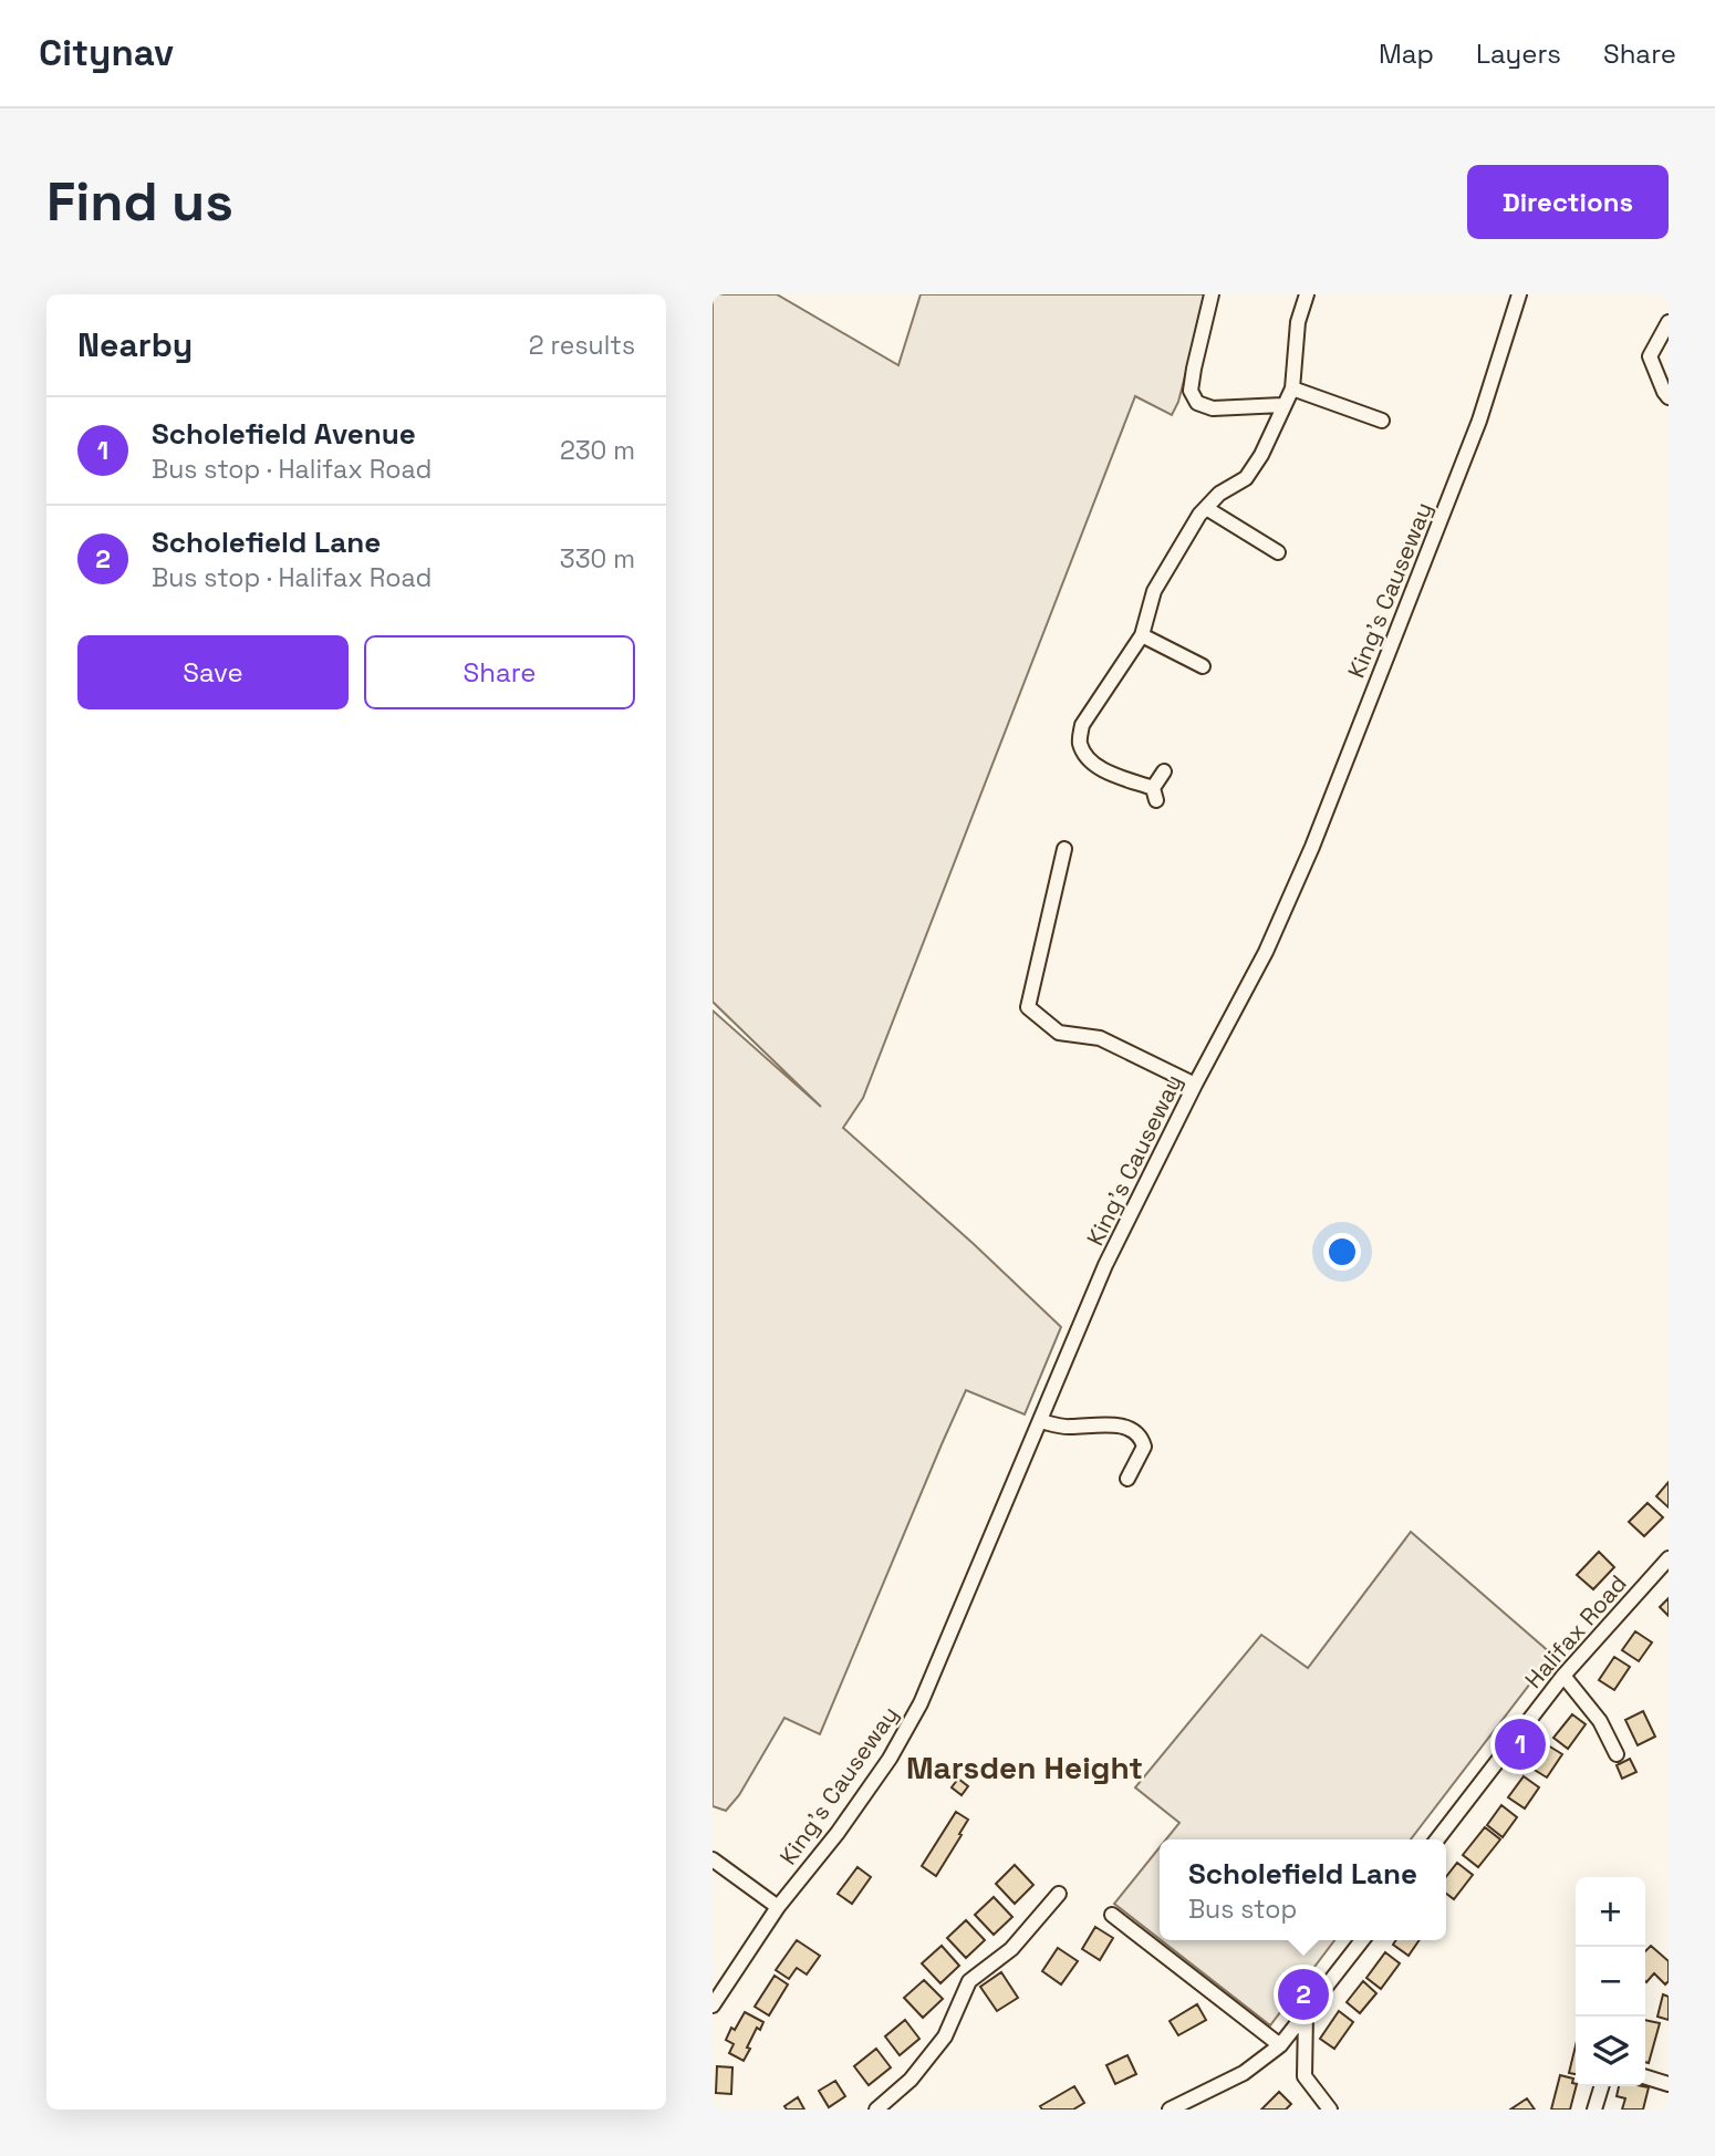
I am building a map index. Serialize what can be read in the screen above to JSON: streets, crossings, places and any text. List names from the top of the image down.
{
  "streets": {
    "street": ["King's Causeway", "Halifax Road"]
  },
  "districts": ["Marsden Height"],
  "page": {
    "header": "Citynav",
    "nav": ["Map", "Layers", "Share"],
    "buttons": [
      "Directions",
      ["Save", "Share"]
    ],
    "title": "Find us",
    "heading": ["Nearby", "2 results"],
    "list": [
      {
        "mark": "1",
        "name": "Scholefield Avenue",
        "note": "Bus stop · Halifax Road",
        "value": "230 m"
      },
      {
        "mark": "2",
        "name": "Scholefield Lane",
        "note": "Bus stop · Halifax Road",
        "value": "330 m"
      }
    ],
    "pins": ["1", "2"],
    "popup": ["Scholefield Lane", "Bus stop"],
    "map_buttons": ["+", "−"]
  }
}
